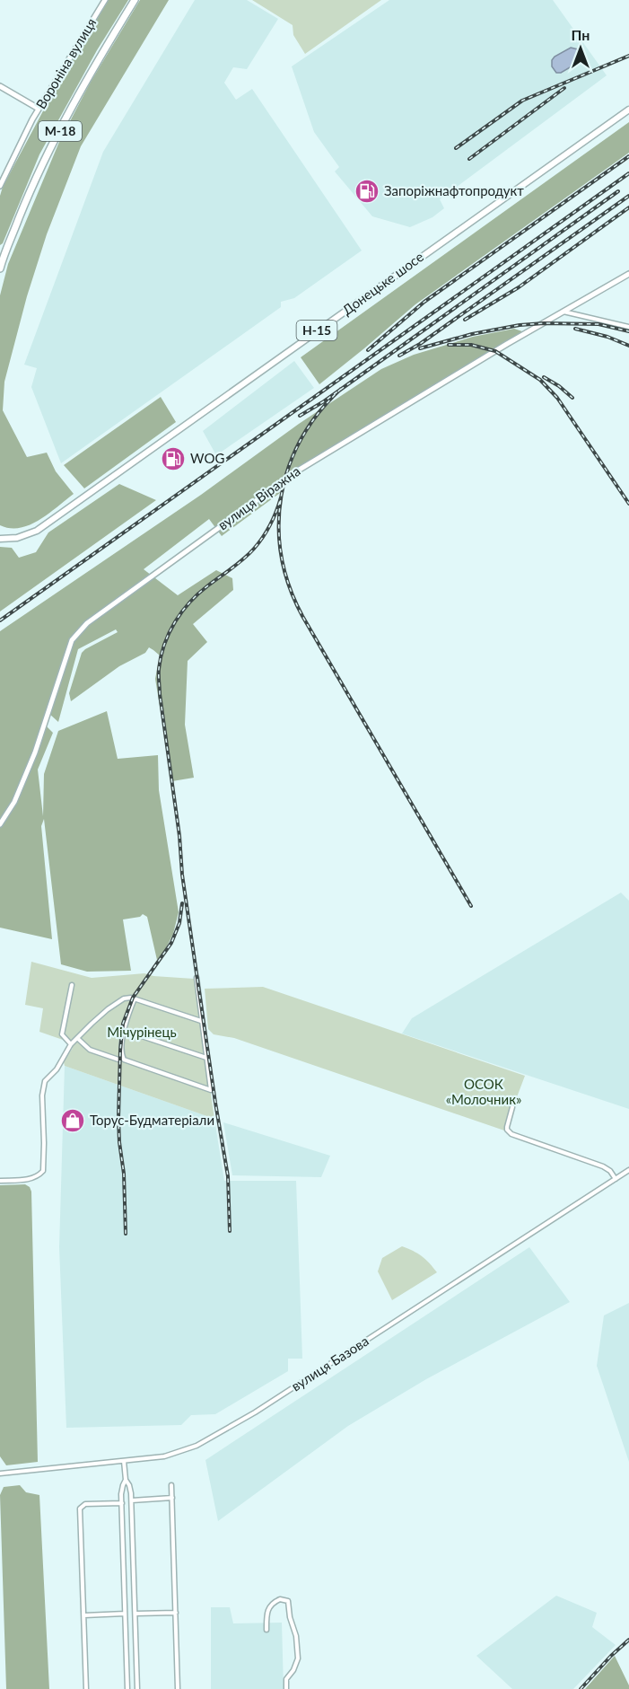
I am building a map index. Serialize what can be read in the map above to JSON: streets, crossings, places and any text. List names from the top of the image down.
{
  "streets": {
    "highway": ["М-18"],
    "main road": [
      "Вороніна вулиця",
      "Донецьке шосе",
      "Н-15",
      "вулиця Віражна"
    ],
    "street": ["вулиця Базова"]
  },
  "parks": ["Мічурінець", "ОСОК «Молочник»"],
  "places": {
    "fuel station": ["Запоріжнафтопродукт", "WOG"],
    "shop": ["Торус-Будматеріали"]
  },
  "north": "top"
}
